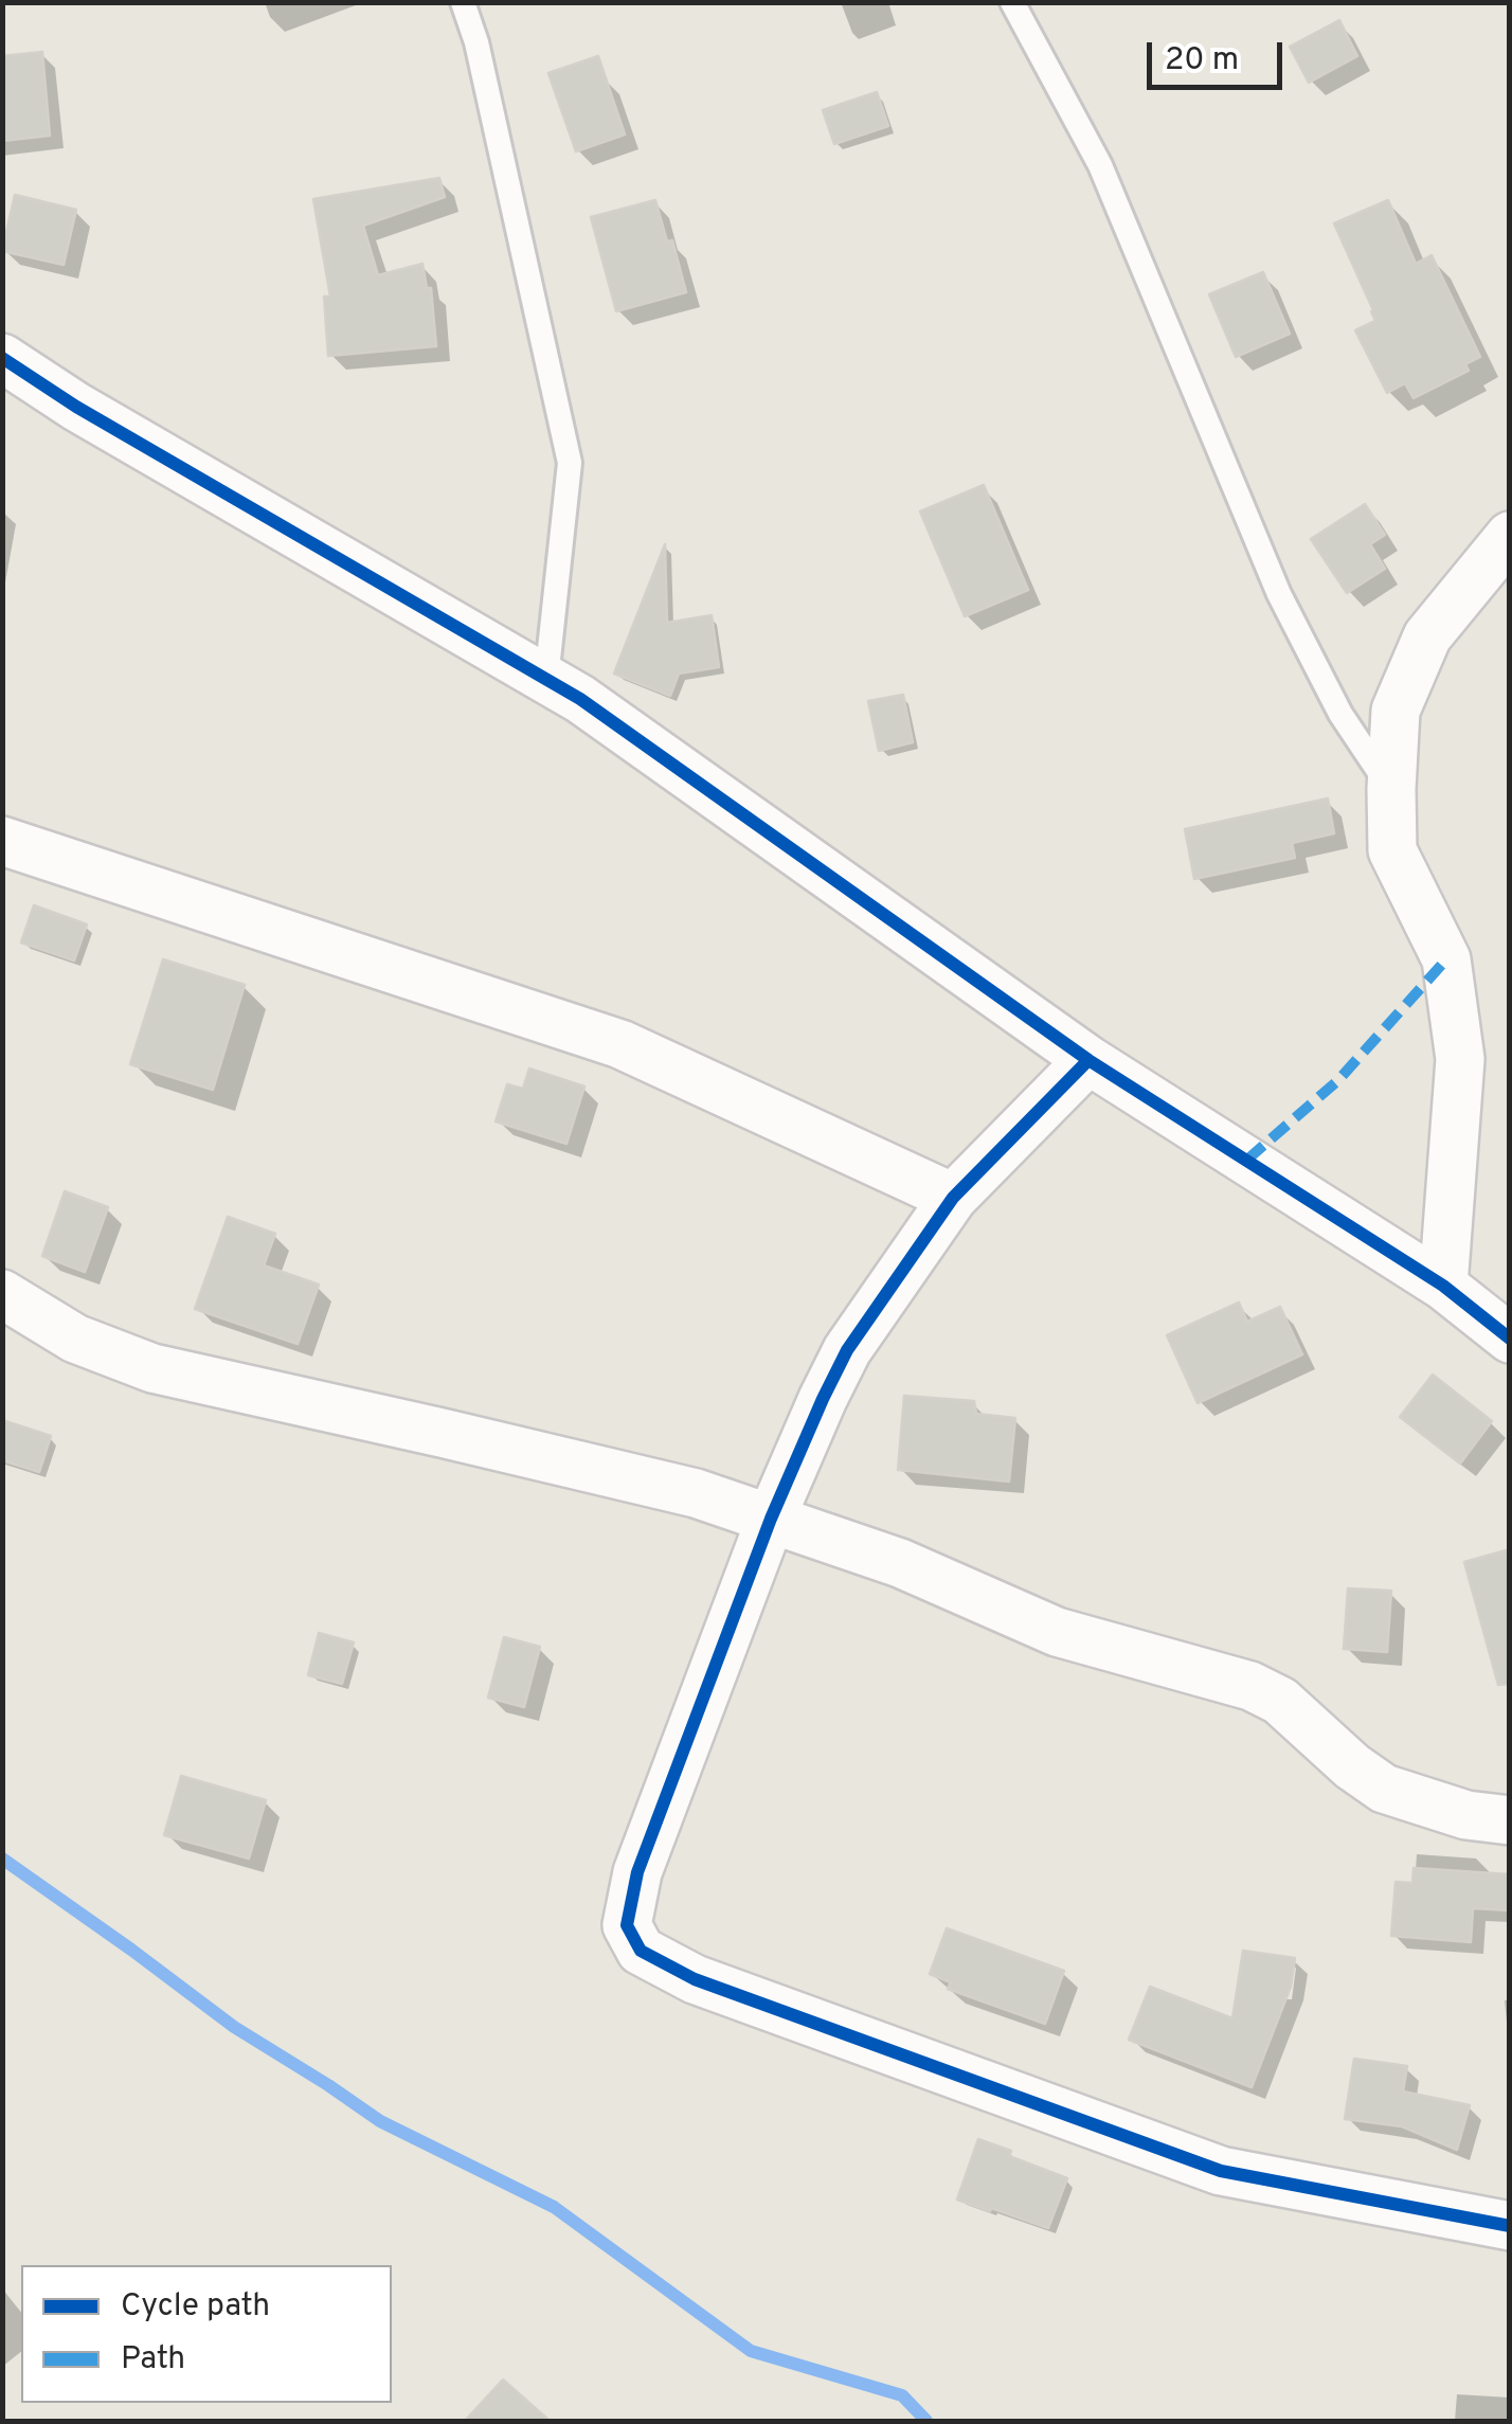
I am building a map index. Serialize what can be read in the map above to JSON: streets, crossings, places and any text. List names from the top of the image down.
{
  "legend": ["Cycle path", "Path"],
  "scale_bar": "20 m"
}
